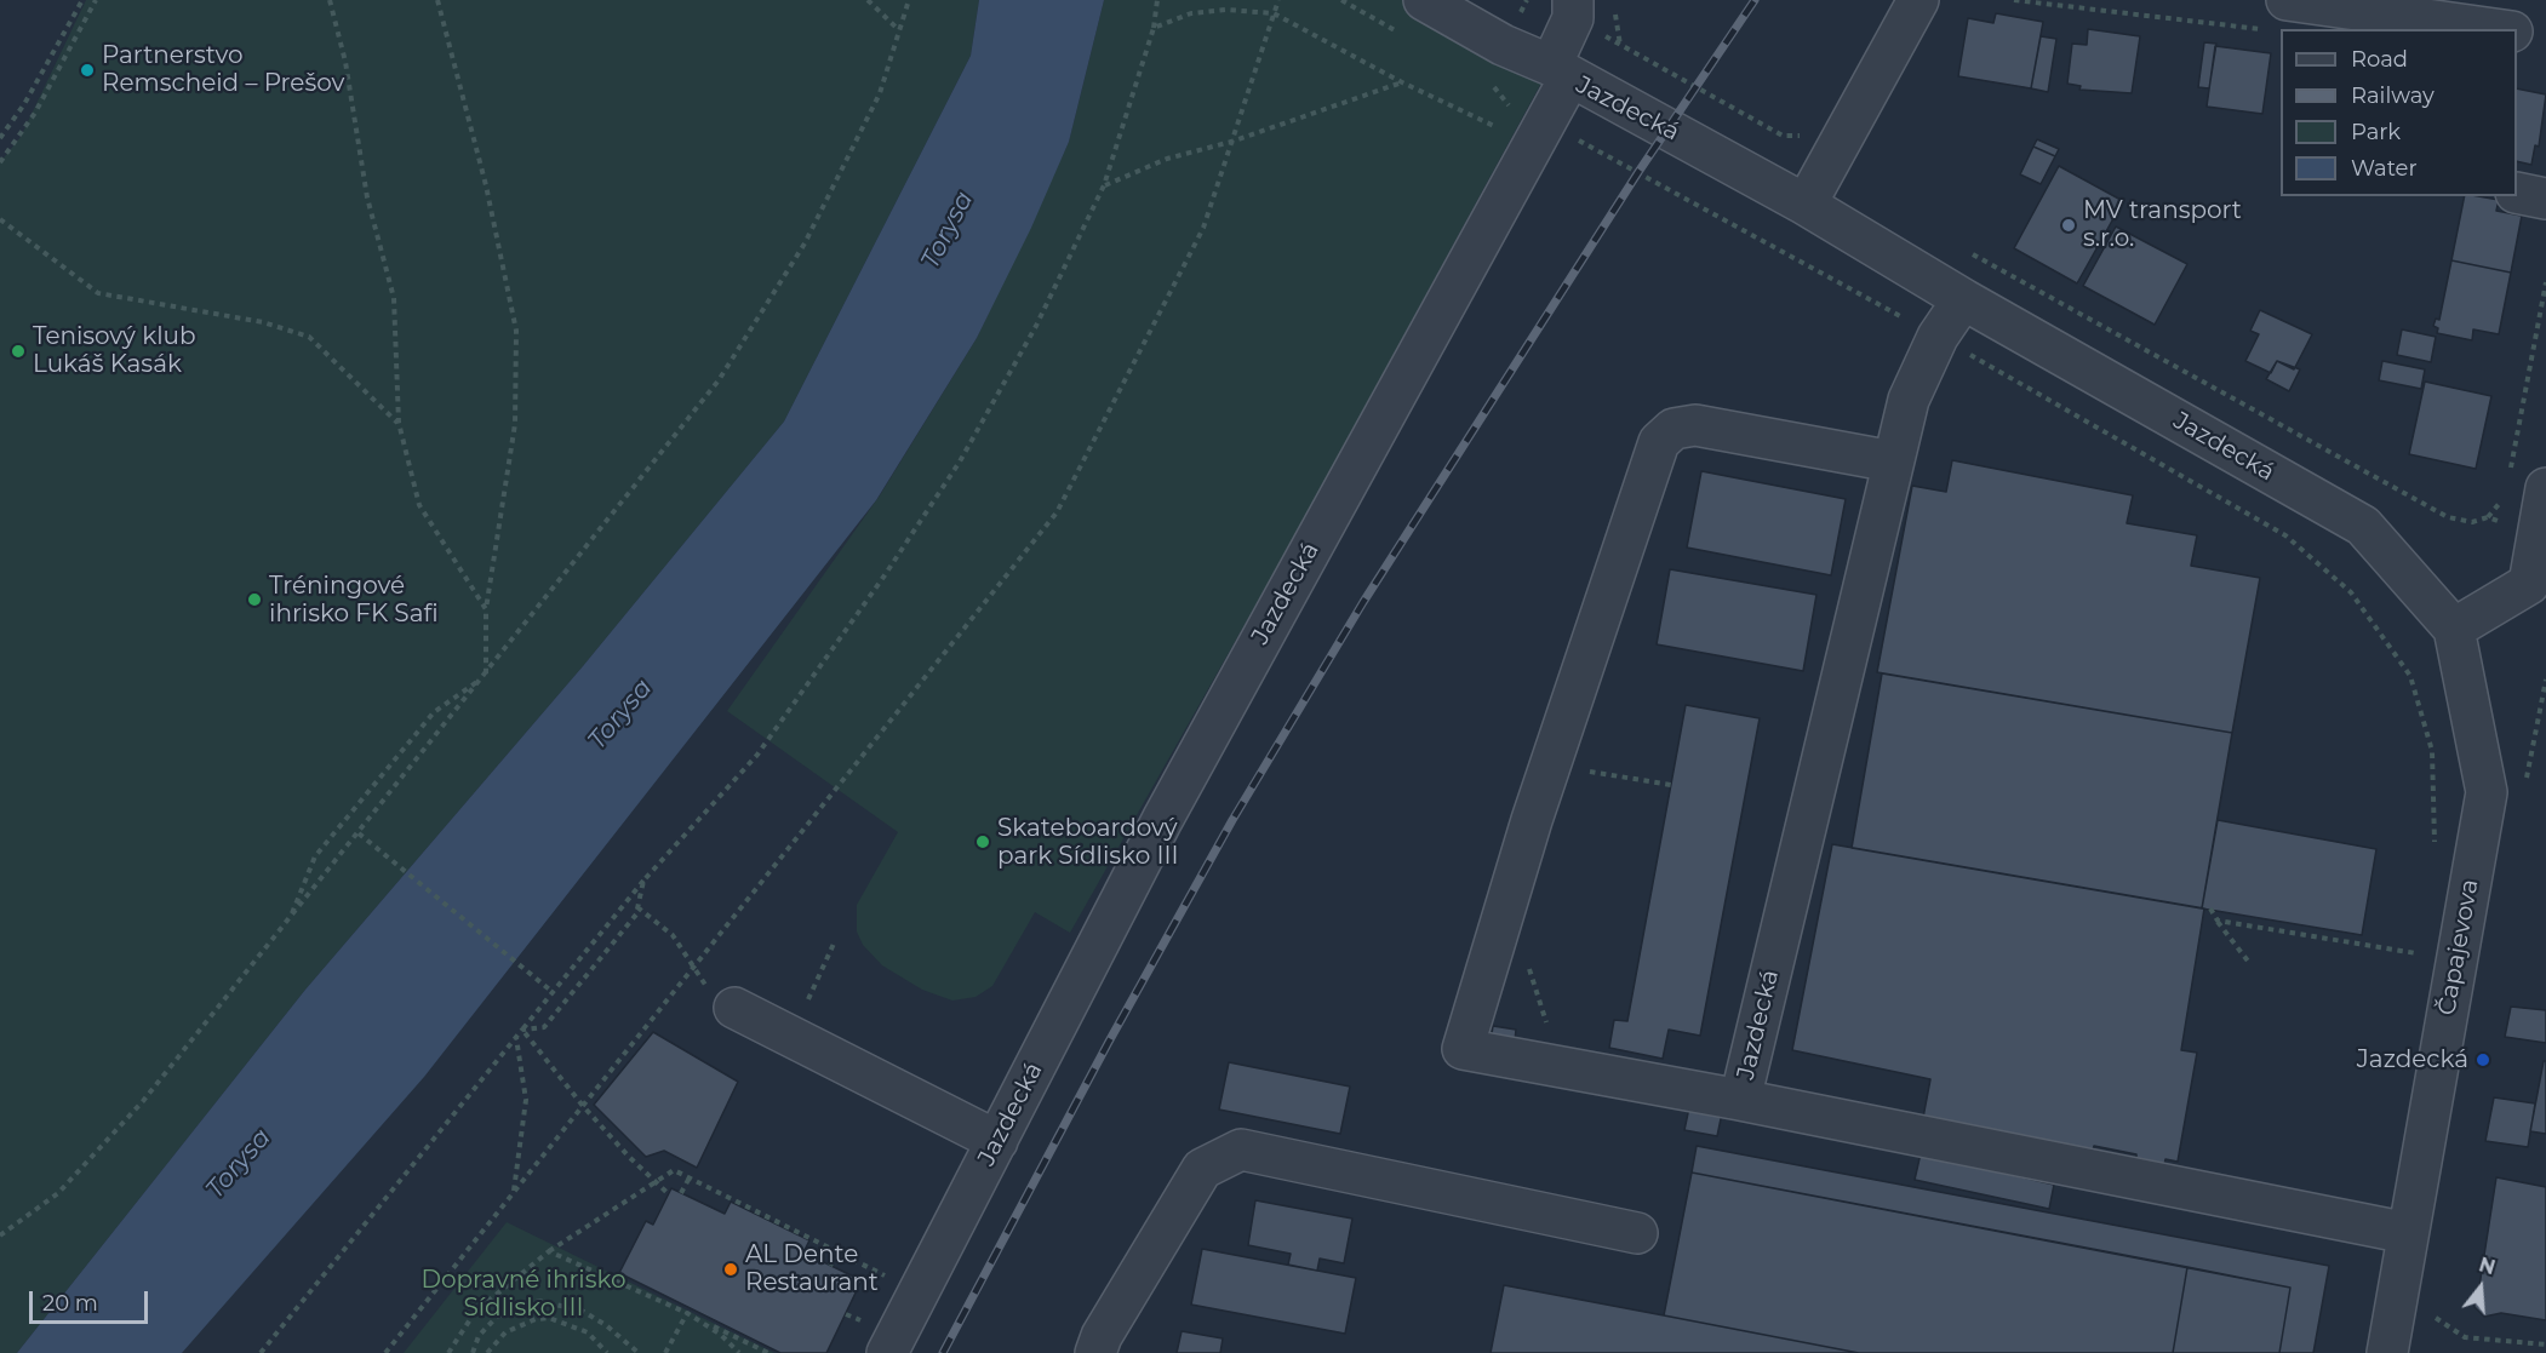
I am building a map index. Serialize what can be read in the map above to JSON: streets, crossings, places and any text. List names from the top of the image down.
{
  "streets": {
    "street": ["Jazdecká", "Čapajevova"]
  },
  "crossings": [
    ["Jazdecká", "Čapajevova"]
  ],
  "water": ["Torysa"],
  "parks": ["Dopravné ihrisko Sídlisko III"],
  "places": [
    "Partnerstvo Remscheid – Prešov",
    "MV transport s.r.o.",
    "Tenisový klub Lukáš Kasák",
    "Tréningové ihrisko FK Safi",
    "Skateboardový park Sídlisko III",
    "Jazdecká",
    "AL Dente Restaurant"
  ],
  "legend": [
    "Road",
    "Railway",
    "Park",
    "Water"
  ],
  "scale_bar": "20 m",
  "north": "top"
}
